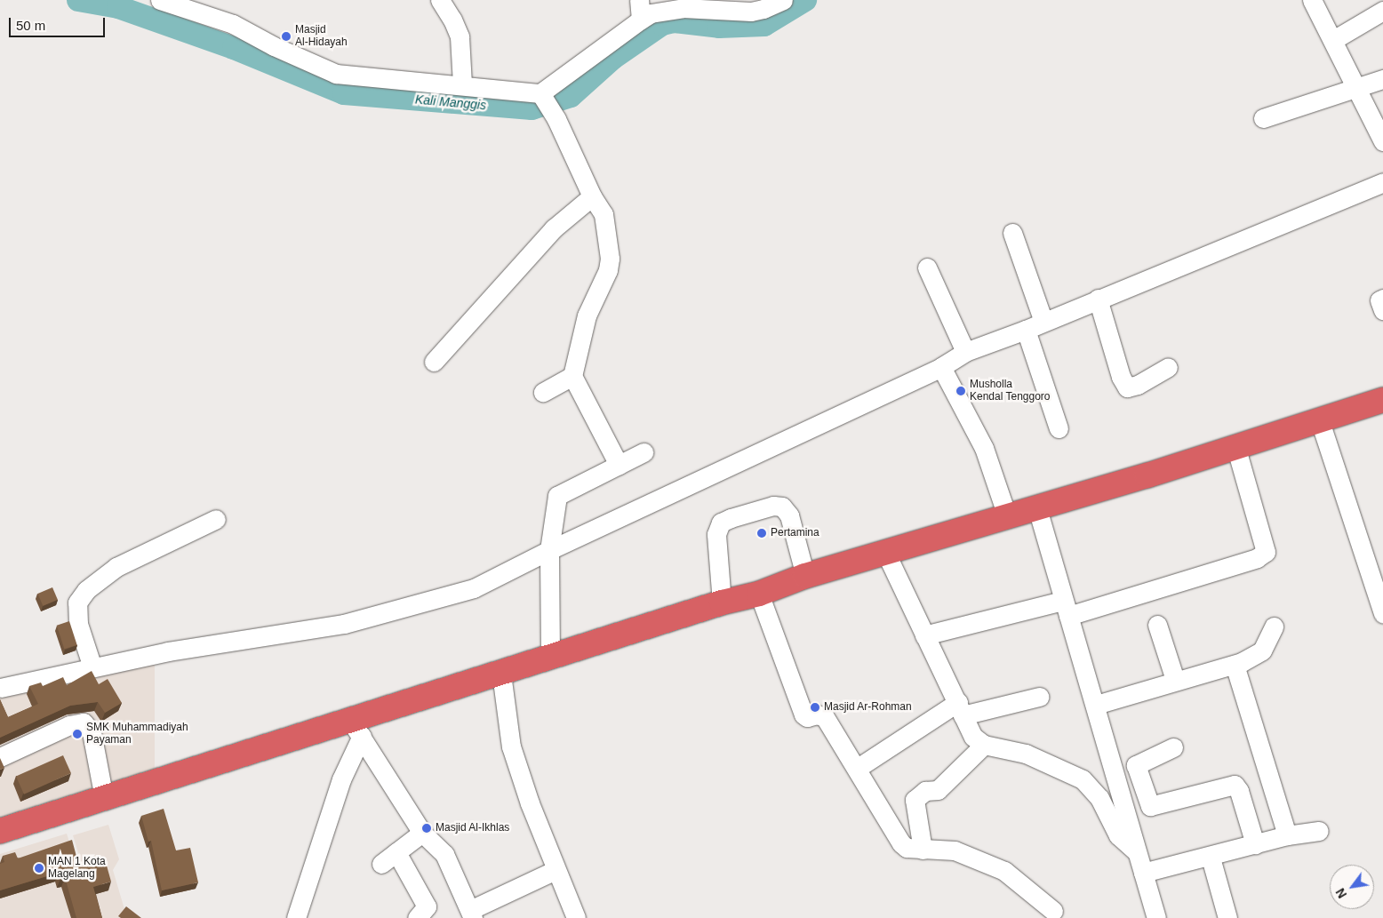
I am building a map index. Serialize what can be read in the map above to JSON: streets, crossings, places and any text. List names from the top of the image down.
{
  "water": ["Kali Manggis"],
  "places": [
    "Masjid Al-Hidayah",
    "Musholla Kendal Tenggoro",
    "Pertamina",
    "Masjid Ar-Rohman",
    "SMK Muhammadiyah Payaman",
    "Masjid Al-Ikhlas",
    "MAN 1 Kota Magelang"
  ],
  "scale_bar": "50 m",
  "north": "bottom left"
}
